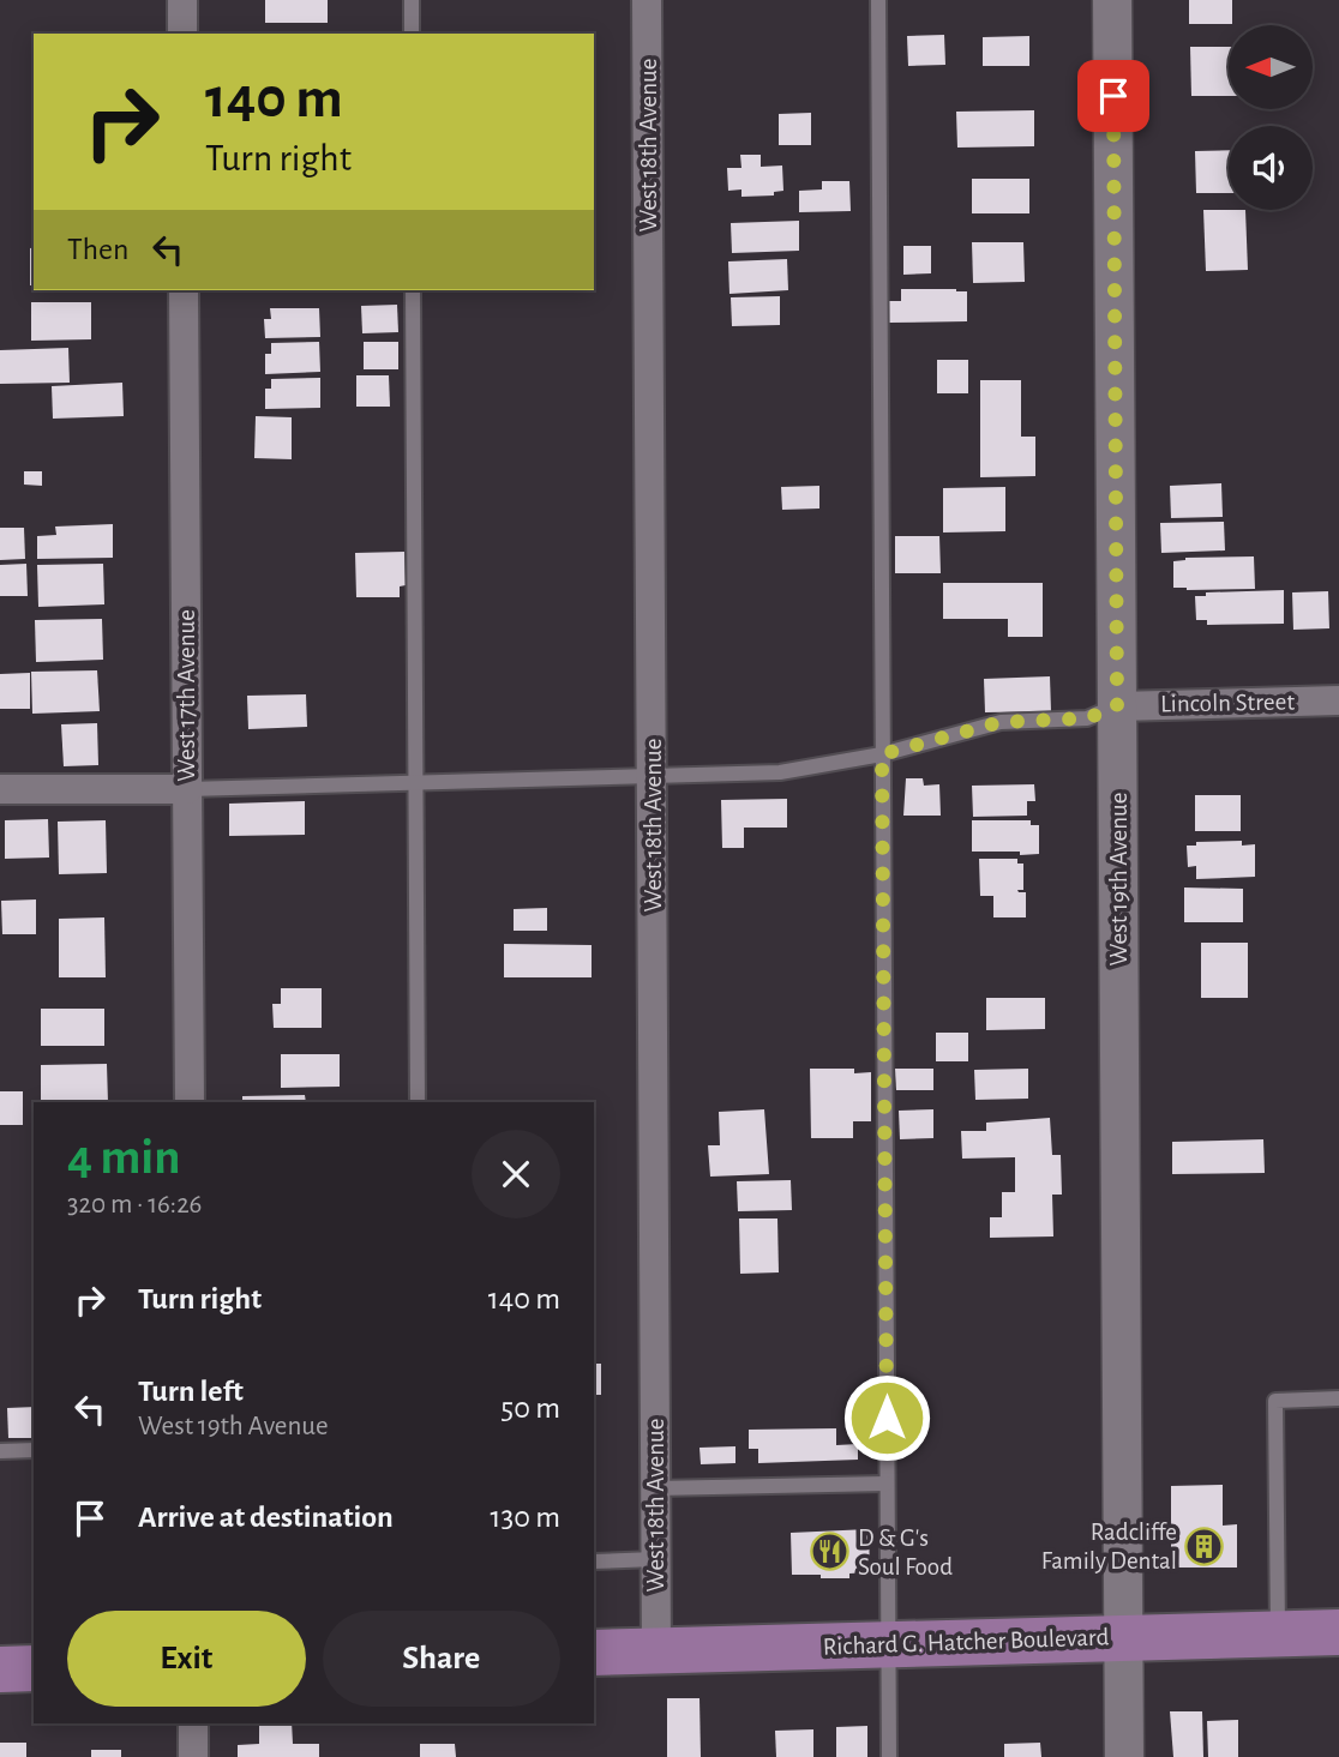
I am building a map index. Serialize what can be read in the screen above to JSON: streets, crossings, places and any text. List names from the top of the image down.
{
  "streets": {
    "main road": ["Richard G. Hatcher Boulevard"],
    "street": [
      "West 18th Avenue",
      "West 17th Avenue",
      "Lincoln Street",
      "West 19th Avenue"
    ]
  },
  "crossings": [
    ["West 18th Avenue", "Richard G. Hatcher Boulevard"],
    ["Lincoln Street", "West 19th Avenue"],
    ["West 19th Avenue", "Richard G. Hatcher Boulevard"]
  ],
  "places": {
    "building": ["Radcliffe Family Dental"],
    "restaurant": ["D & G's Soul Food"]
  },
  "north": "left",
  "page": {
    "turn": ["140 m", "Turn right"],
    "then": "Then",
    "heading": ["4 min", "320 m · 16:26"],
    "list": [
      {
        "name": "Turn right",
        "value": "140 m"
      },
      {
        "name": "Turn left",
        "note": "West 19th Avenue",
        "value": "50 m"
      },
      {
        "name": "Arrive at destination",
        "value": "130 m"
      }
    ],
    "buttons": ["Exit", "Share"]
  }
}
